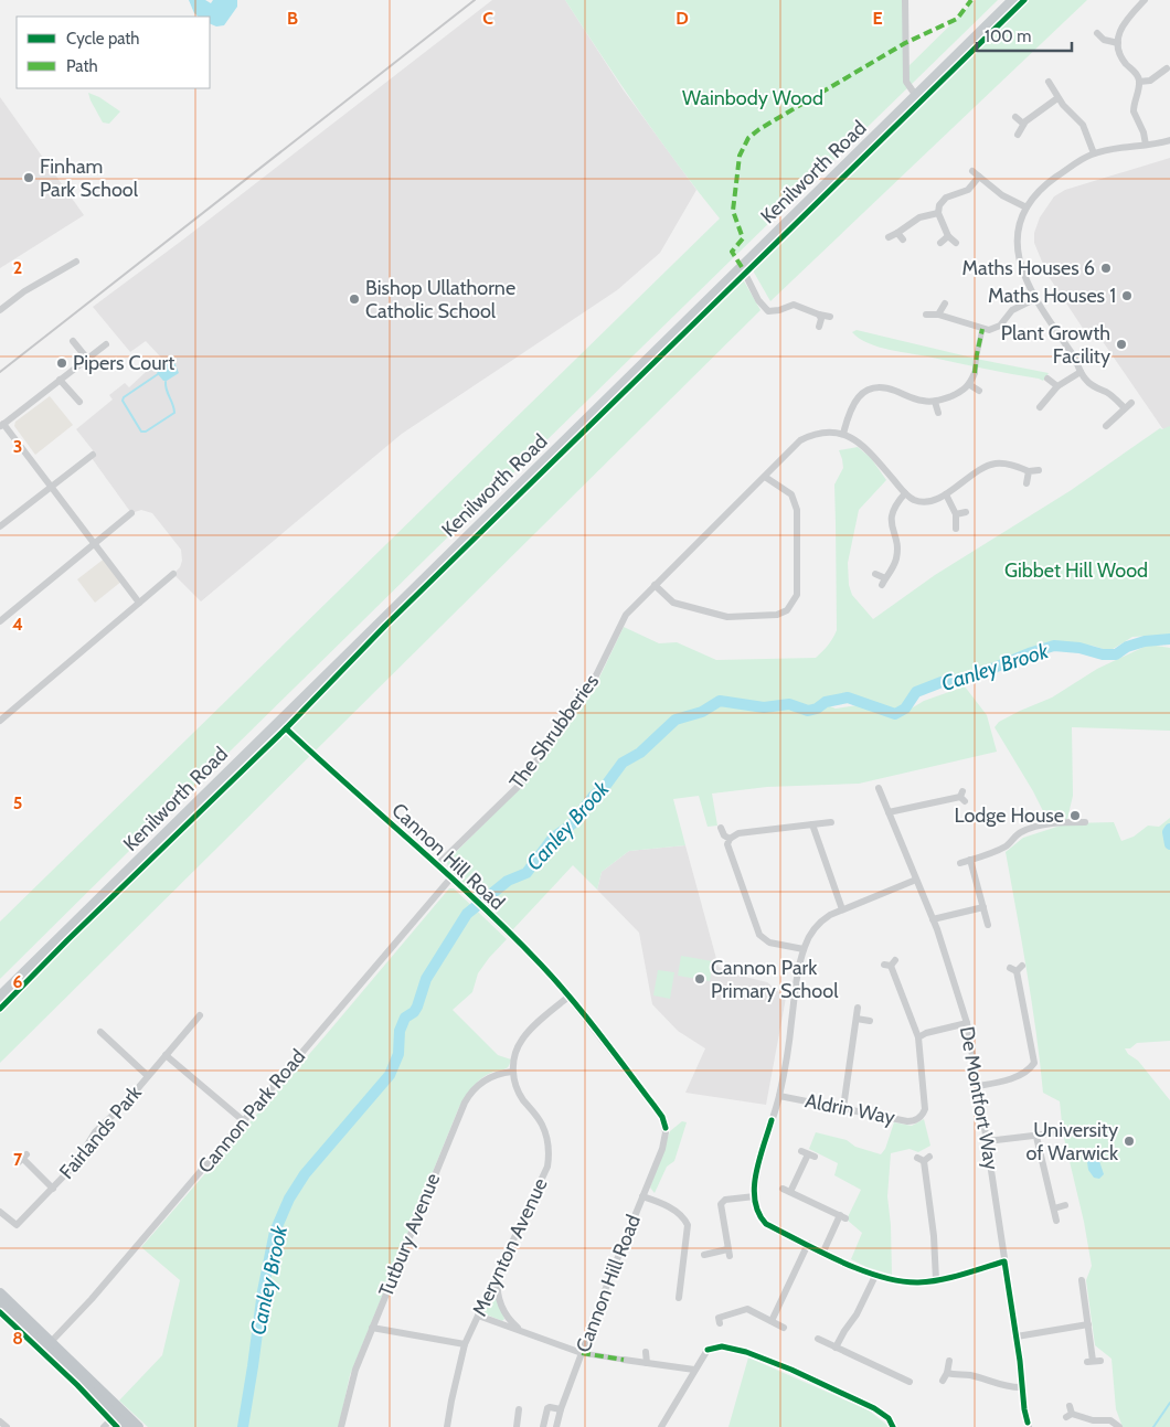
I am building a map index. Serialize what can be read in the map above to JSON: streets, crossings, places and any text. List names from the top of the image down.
{
  "streets": {
    "main road": ["Kenilworth Road"],
    "street": [
      "The Shrubberies",
      "Cannon Hill Road",
      "De Montfort Way",
      "Aldrin Way",
      "Cannon Park Road",
      "Fairlands Park",
      "Tutbury Avenue",
      "Merynton Avenue"
    ]
  },
  "crossings": [
    ["Kenilworth Road", "Cannon Hill Road"],
    ["The Shrubberies", "Cannon Hill Road"],
    ["Cannon Hill Road", "Cannon Park Road"],
    ["Tutbury Avenue", "Merynton Avenue"]
  ],
  "water": ["Canley Brook"],
  "parks": ["Wainbody Wood", "Gibbet Hill Wood"],
  "places": [
    "Finham Park School",
    "Maths Houses 6",
    "Maths Houses 1",
    "Bishop Ullathorne Catholic School",
    "Plant Growth Facility",
    "Pipers Court",
    "Lodge House",
    "Cannon Park Primary School",
    "University of Warwick"
  ],
  "legend": ["Cycle path", "Path"],
  "scale_bar": "100 m",
  "grid": {
    "columns": [
      "B",
      "C",
      "D",
      "E"
    ],
    "rows": [
      "2",
      "3",
      "4",
      "5",
      "6",
      "7",
      "8"
    ]
  }
}
